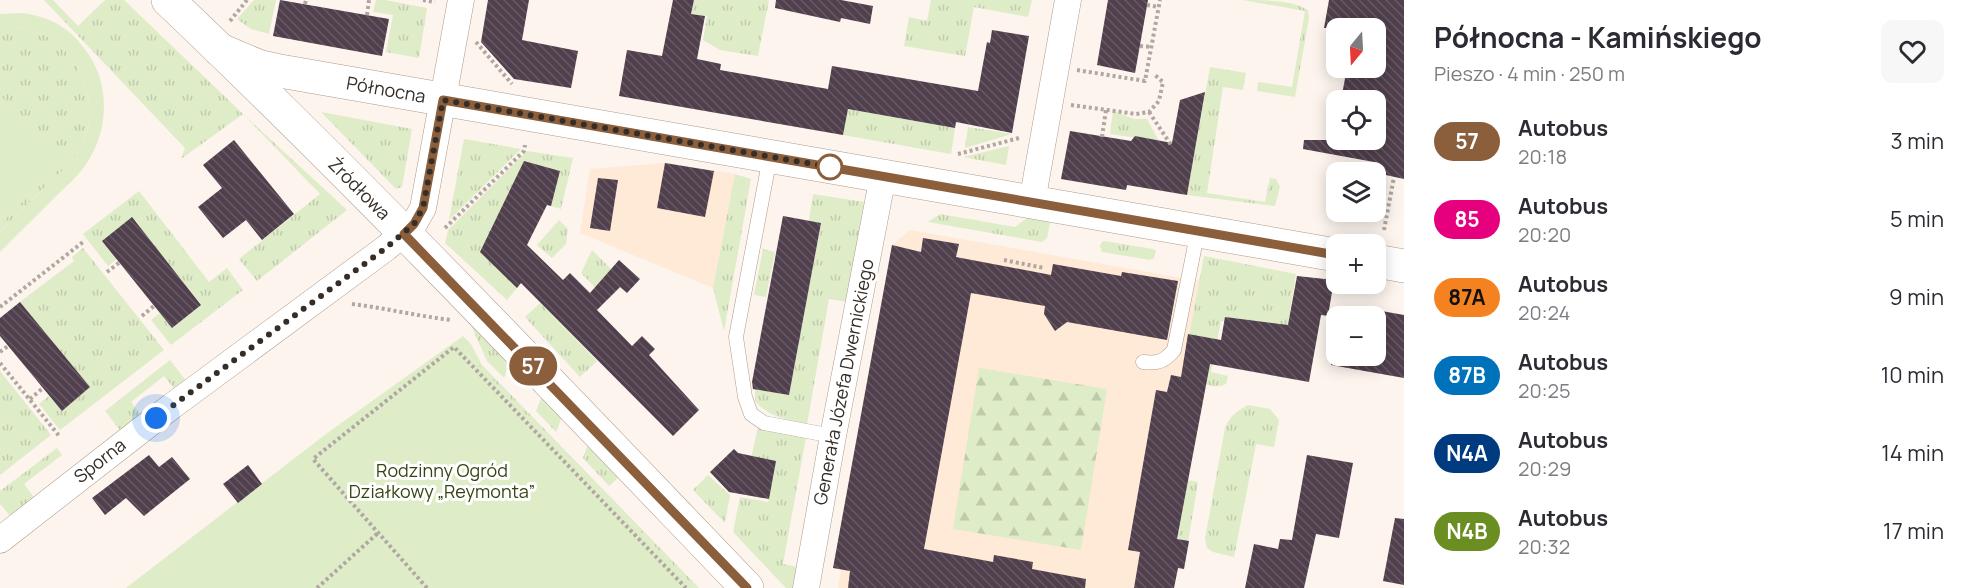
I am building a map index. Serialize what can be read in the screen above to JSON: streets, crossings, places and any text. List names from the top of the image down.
{
  "streets": {
    "street": [
      "Północna",
      "Źródłowa",
      "Generała Józefa Dwernickiego",
      "Sporna"
    ]
  },
  "crossings": [
    ["Północna", "Źródłowa"],
    ["Północna", "Generała Józefa Dwernickiego"],
    ["Północna", "Sporna"],
    ["Źródłowa", "Sporna"]
  ],
  "parks": ["Rodzinny Ogród Działkowy „Reymonta”"],
  "lines": ["bus line 57"],
  "north": "bottom",
  "page": {
    "on_map": "57",
    "heading": ["Północna - Kamińskiego", "Pieszo · 4 min · 250 m"],
    "map_buttons": ["+", "−"],
    "list": [
      {
        "mark": "57",
        "name": "Autobus",
        "note": "20:18",
        "value": "3 min"
      },
      {
        "mark": "85",
        "name": "Autobus",
        "note": "20:20",
        "value": "5 min"
      },
      {
        "mark": "87A",
        "name": "Autobus",
        "note": "20:24",
        "value": "9 min"
      },
      {
        "mark": "87B",
        "name": "Autobus",
        "note": "20:25",
        "value": "10 min"
      },
      {
        "mark": "N4A",
        "name": "Autobus",
        "note": "20:29",
        "value": "14 min"
      },
      {
        "mark": "N4B",
        "name": "Autobus",
        "note": "20:32",
        "value": "17 min"
      }
    ]
  }
}
